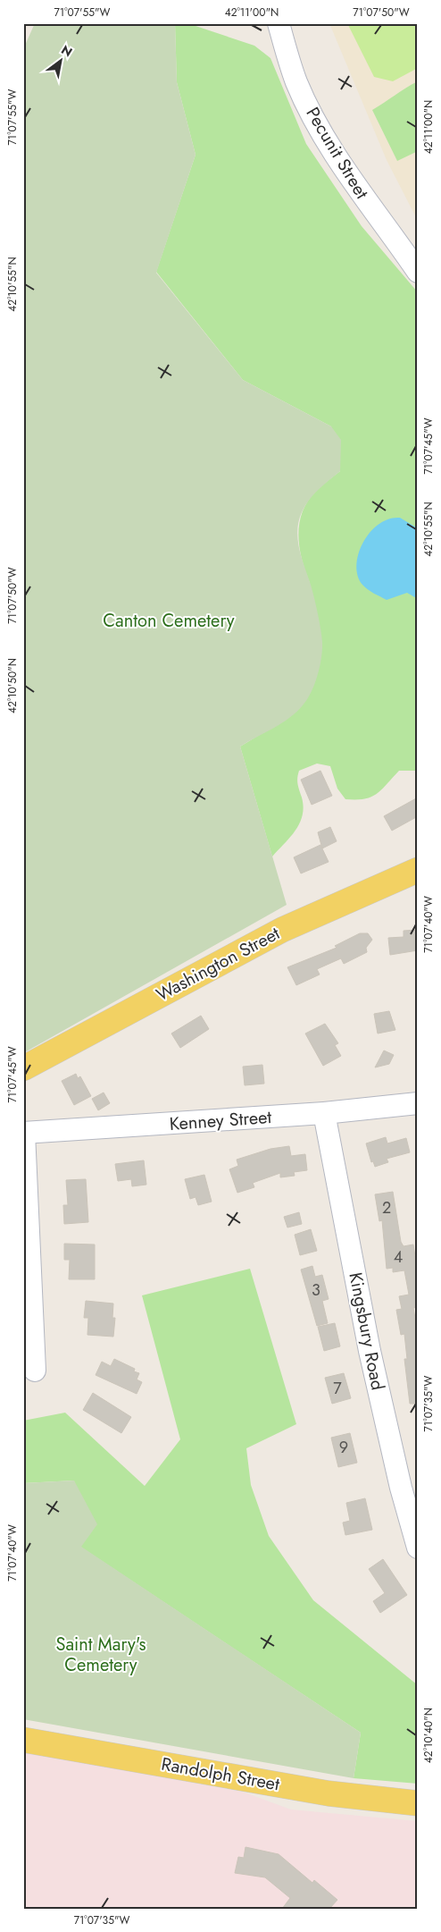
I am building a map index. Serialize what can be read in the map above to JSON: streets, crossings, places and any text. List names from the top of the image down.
{
  "streets": {
    "main road": ["Washington Street", "Randolph Street"],
    "street": ["Pecunit Street", "Kenney Street", "Kingsbury Road"]
  },
  "crossings": [
    ["Kenney Street", "Kingsbury Road"]
  ],
  "parks": ["Canton Cemetery", "Saint Mary's Cemetery"],
  "house_numbers": [
    "2",
    "4",
    "3",
    "7",
    "9"
  ],
  "north": "top right",
  "coordinates": [
    "71°07'55\"W",
    "42°11'00\"N",
    "71°07'50\"W",
    "42°10'55\"N",
    "71°07'45\"W",
    "42°10'50\"N",
    "71°07'40\"W",
    "71°07'35\"W",
    "42°10'40\"N"
  ]
}
